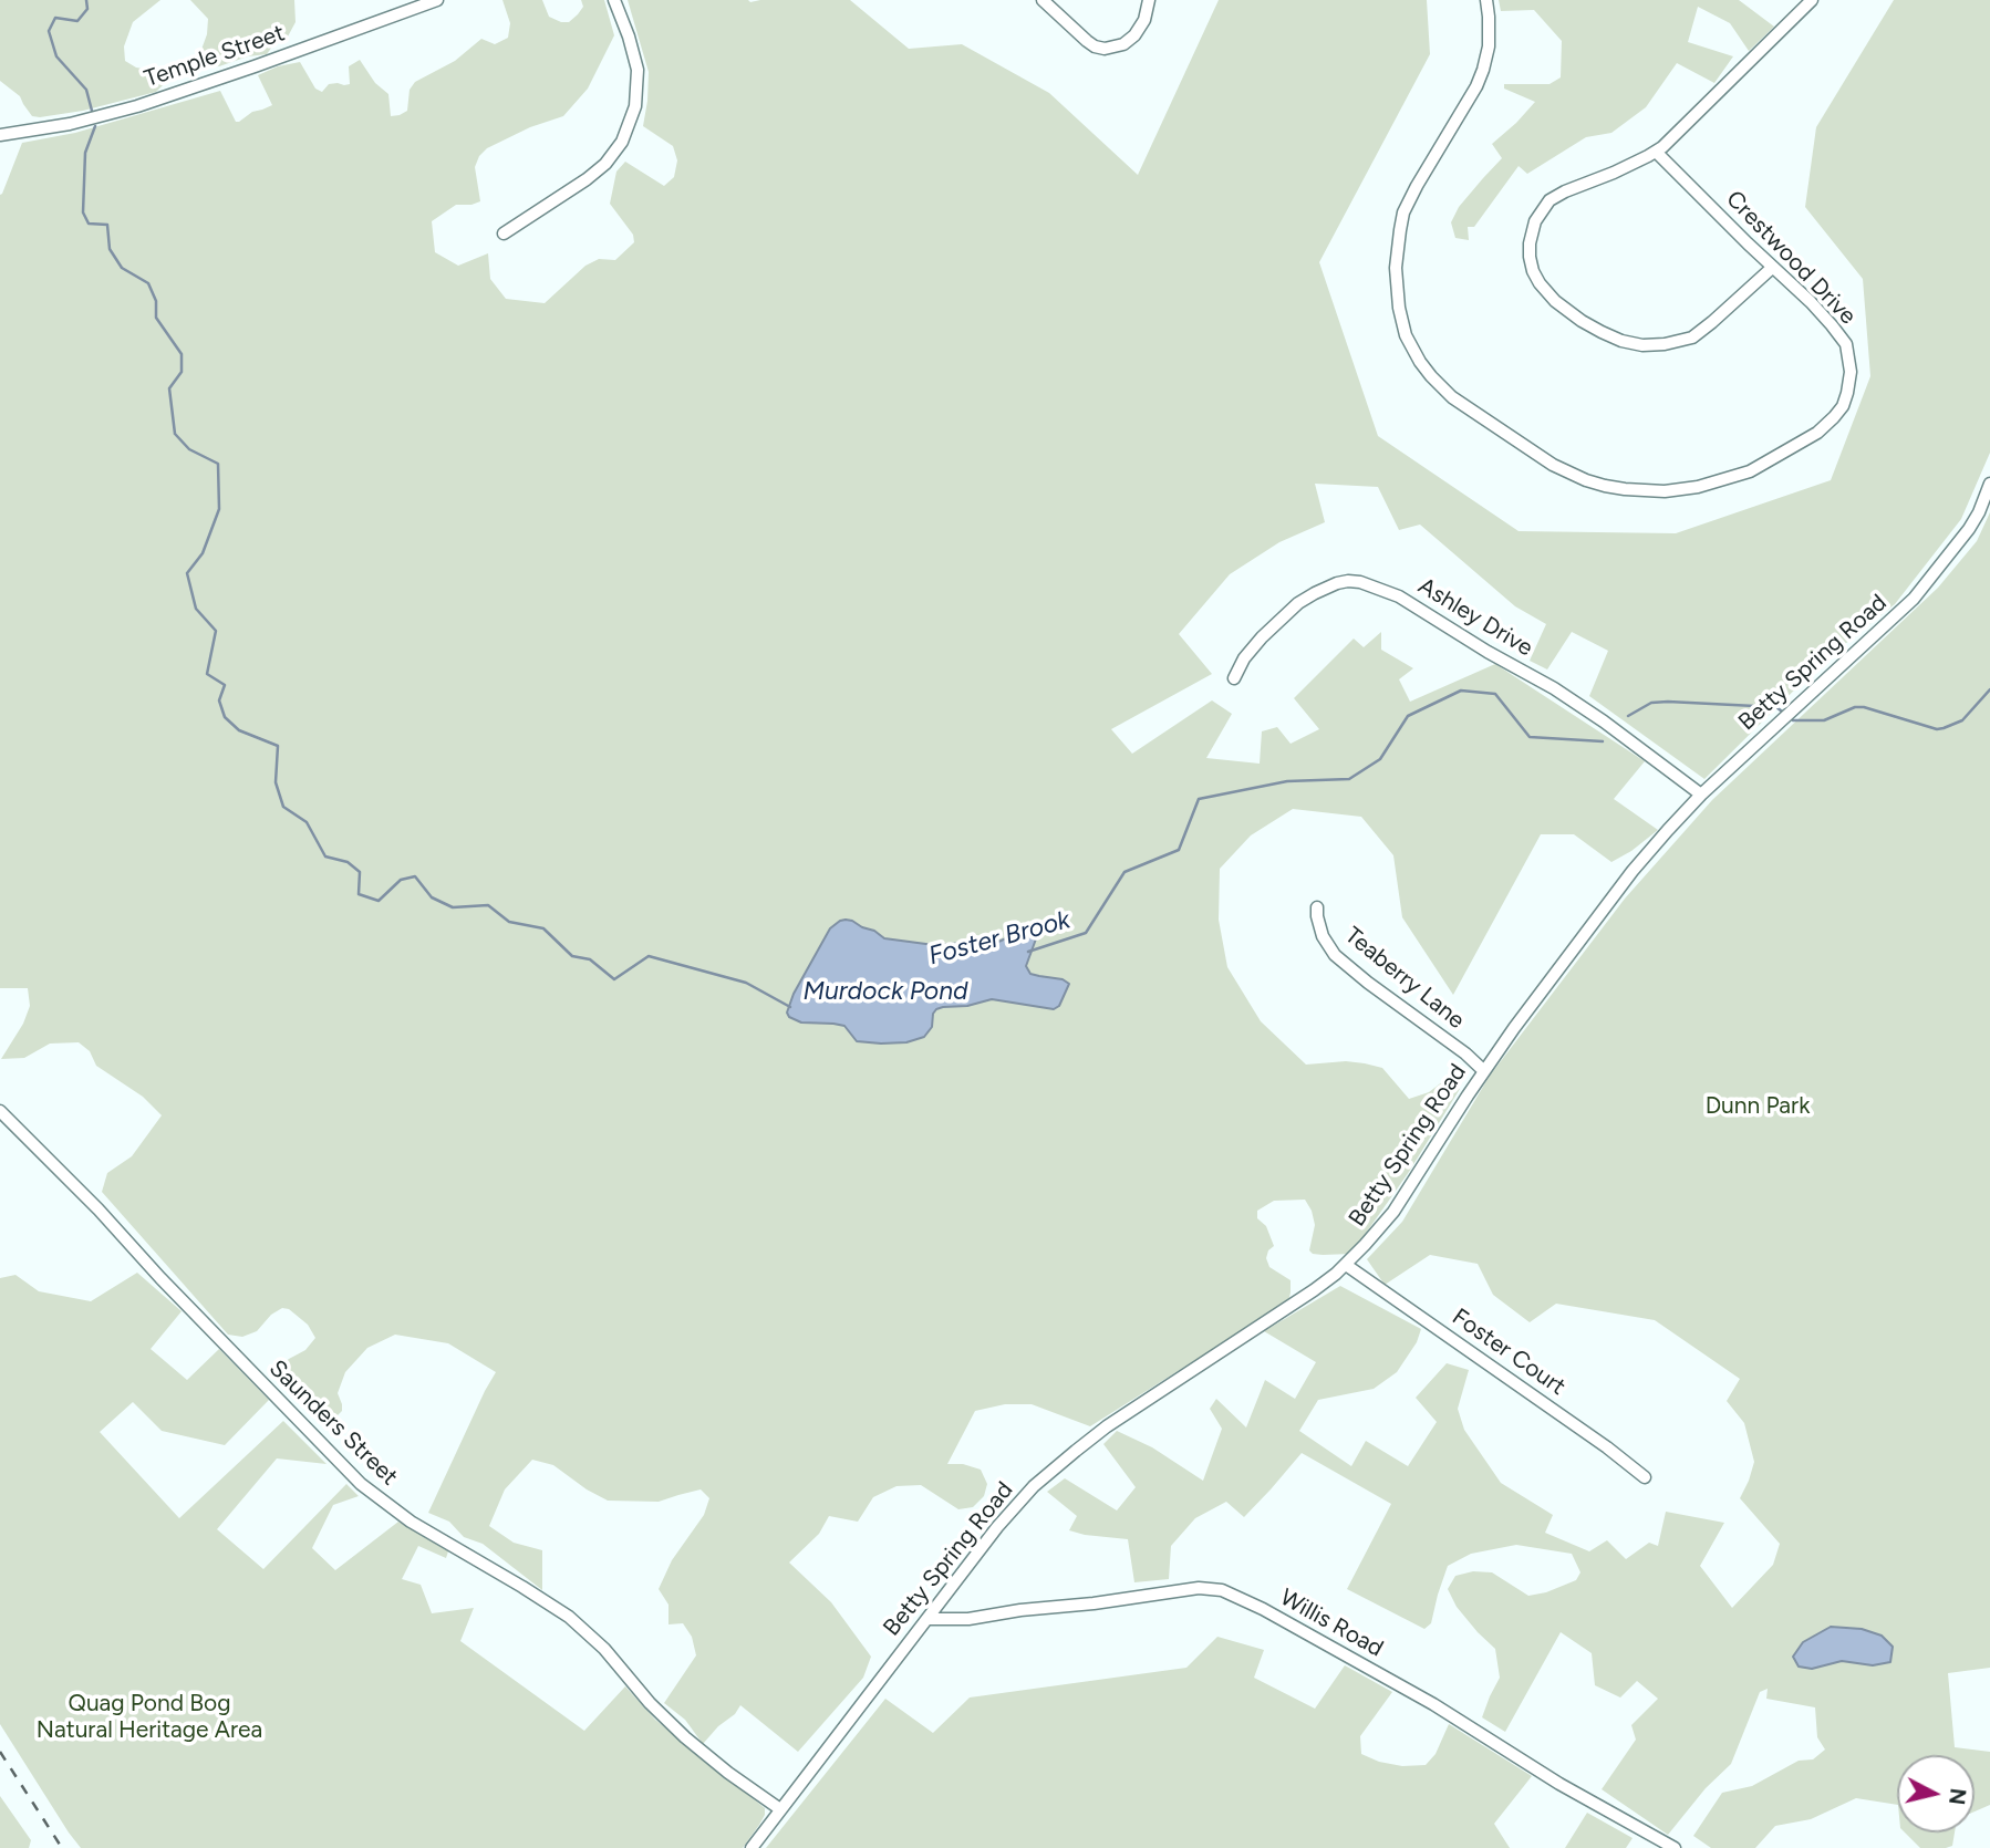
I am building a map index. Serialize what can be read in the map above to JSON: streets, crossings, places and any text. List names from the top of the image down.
{
  "streets": {
    "street": [
      "Temple Street",
      "Crestwood Drive",
      "Ashley Drive",
      "Betty Spring Road",
      "Teaberry Lane",
      "Foster Court",
      "Saunders Street",
      "Willis Road"
    ]
  },
  "crossings": [
    ["Ashley Drive", "Betty Spring Road"],
    ["Betty Spring Road", "Teaberry Lane"],
    ["Betty Spring Road", "Foster Court"],
    ["Betty Spring Road", "Saunders Street"],
    ["Betty Spring Road", "Willis Road"]
  ],
  "water": ["Foster Brook", "Murdock Pond"],
  "parks": ["Dunn Park", "Quag Pond Bog Natural Heritage Area"],
  "north": "right"
}
